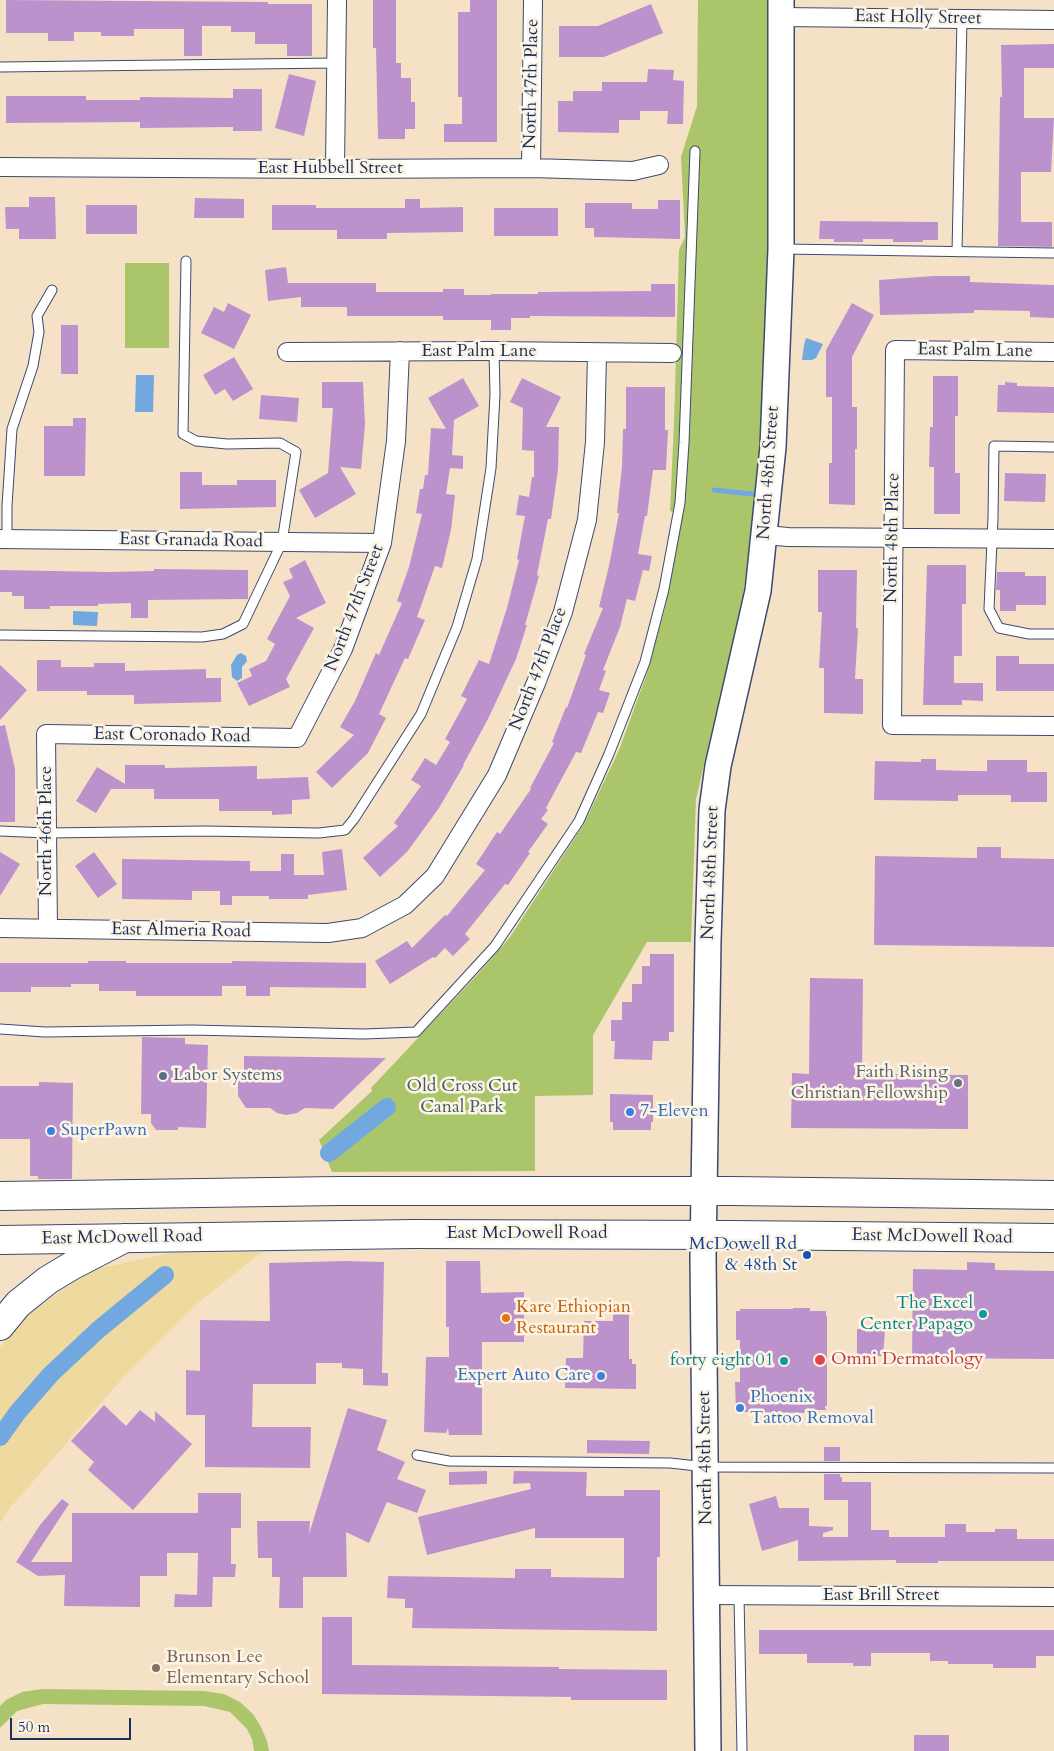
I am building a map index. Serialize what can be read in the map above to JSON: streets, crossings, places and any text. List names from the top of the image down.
{
  "streets": {
    "main road": ["East McDowell Road"],
    "street": [
      "East Holly Street",
      "North 47th Place",
      "East Hubbell Street",
      "East Palm Lane",
      "North 48th Street",
      "North 48th Place",
      "East Granada Road",
      "North 47th Street",
      "East Coronado Road",
      "North 46th Place",
      "East Almeria Road",
      "East Brill Street"
    ]
  },
  "crossings": [
    ["East Holly Street", "North 48th Street"],
    ["North 47th Place", "East Hubbell Street"],
    ["North 47th Place", "East Palm Lane"],
    ["North 47th Place", "East Almeria Road"],
    ["East Palm Lane", "North 48th Place"],
    ["East Palm Lane", "North 47th Street"],
    ["North 48th Street", "East McDowell Road"],
    ["North 48th Street", "East Brill Street"],
    ["East Granada Road", "North 47th Street"],
    ["North 47th Street", "East Coronado Road"],
    ["East Coronado Road", "North 46th Place"],
    ["North 46th Place", "East Almeria Road"]
  ],
  "parks": ["Old Cross Cut Canal Park"],
  "places": [
    "Labor Systems",
    "Faith Rising Christian Fellowship",
    "7-Eleven",
    "SuperPawn",
    "McDowell Rd & 48th St",
    "The Excel Center Papago",
    "Kare Ethiopian Restaurant",
    "Omni Dermatology",
    "forty eight 01",
    "Expert Auto Care",
    "Phoenix Tattoo Removal",
    "Brunson Lee Elementary School"
  ],
  "scale_bar": "50 m"
}
